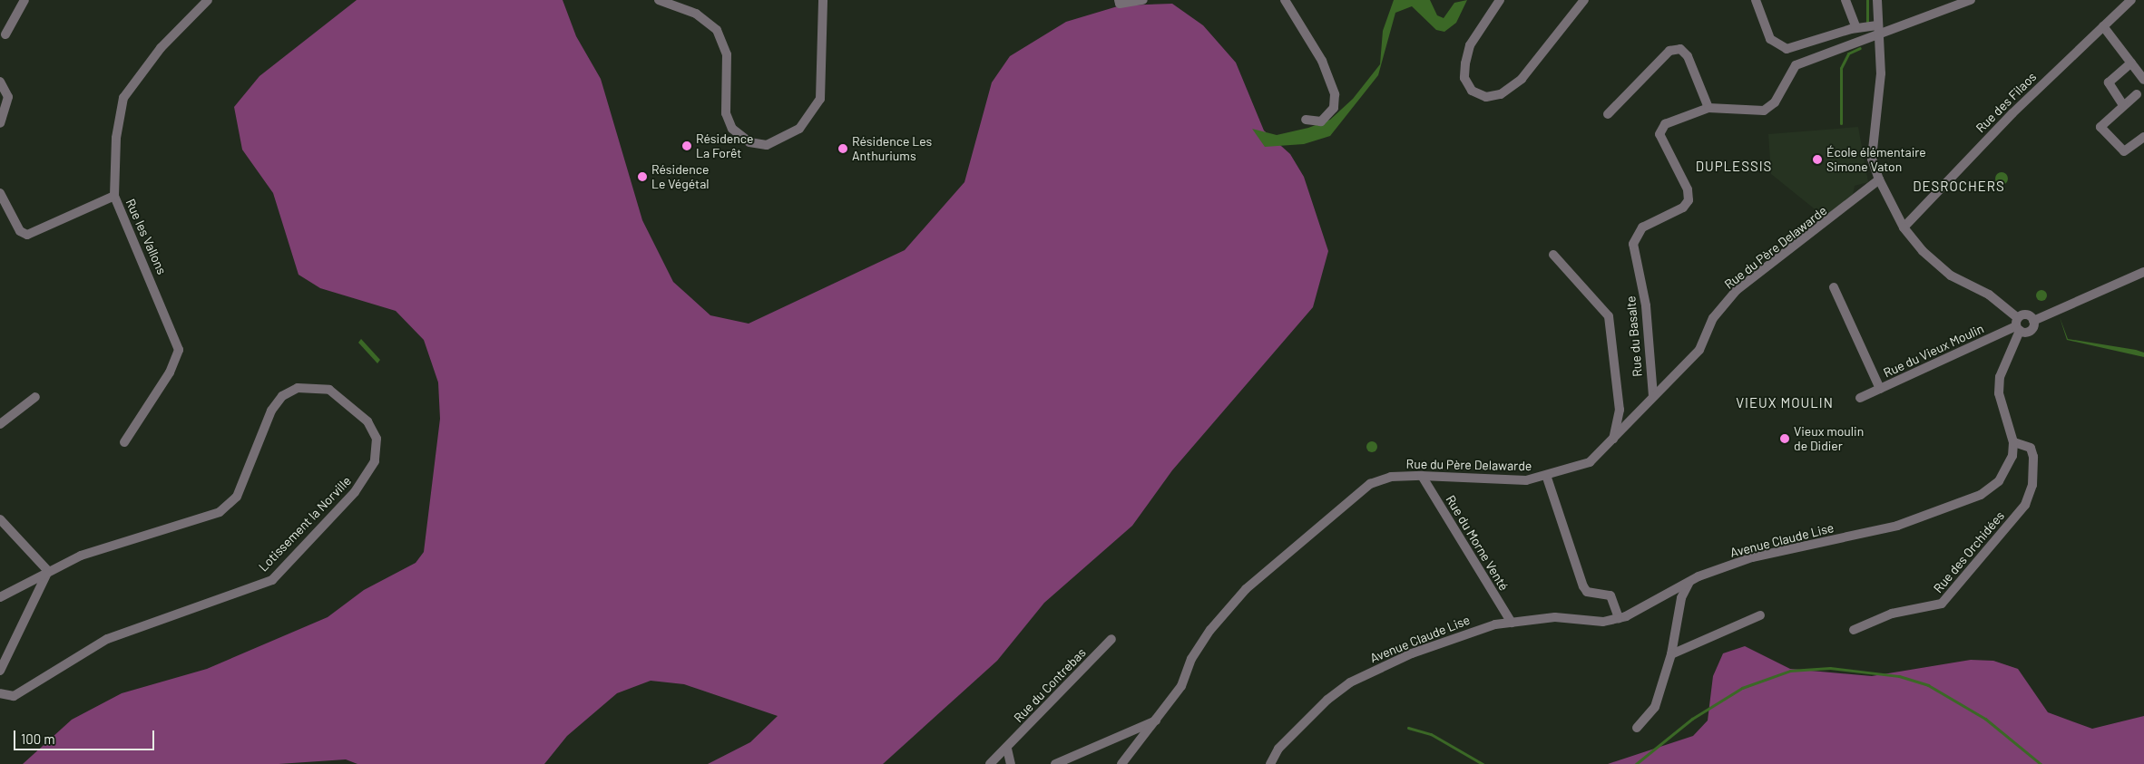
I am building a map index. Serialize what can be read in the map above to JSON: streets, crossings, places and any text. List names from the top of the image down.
{
  "streets": {
    "street": [
      "Rue des Filaos",
      "Rue les Vallons",
      "Rue du Père Delawarde",
      "Rue du Basalte",
      "Rue du Vieux Moulin",
      "Lotissement la Norville",
      "Avenue Claude Lise",
      "Rue du Morne Venté",
      "Rue des Orchidées",
      "Rue du Contrebas"
    ]
  },
  "crossings": [
    ["Rue du Père Delawarde", "Rue du Basalte"],
    ["Rue du Père Delawarde", "Rue du Morne Venté"],
    ["Rue du Vieux Moulin", "Avenue Claude Lise"],
    ["Avenue Claude Lise", "Rue du Morne Venté"],
    ["Avenue Claude Lise", "Rue des Orchidées"]
  ],
  "districts": ["DUPLESSIS", "DESROCHERS", "VIEUX MOULIN"],
  "places": [
    "Résidence La Forêt",
    "Résidence Les Anthuriums",
    "École élémentaire Simone Vaton",
    "Résidence Le Végétal",
    "Vieux moulin de Didier"
  ],
  "scale_bar": "100 m"
}
